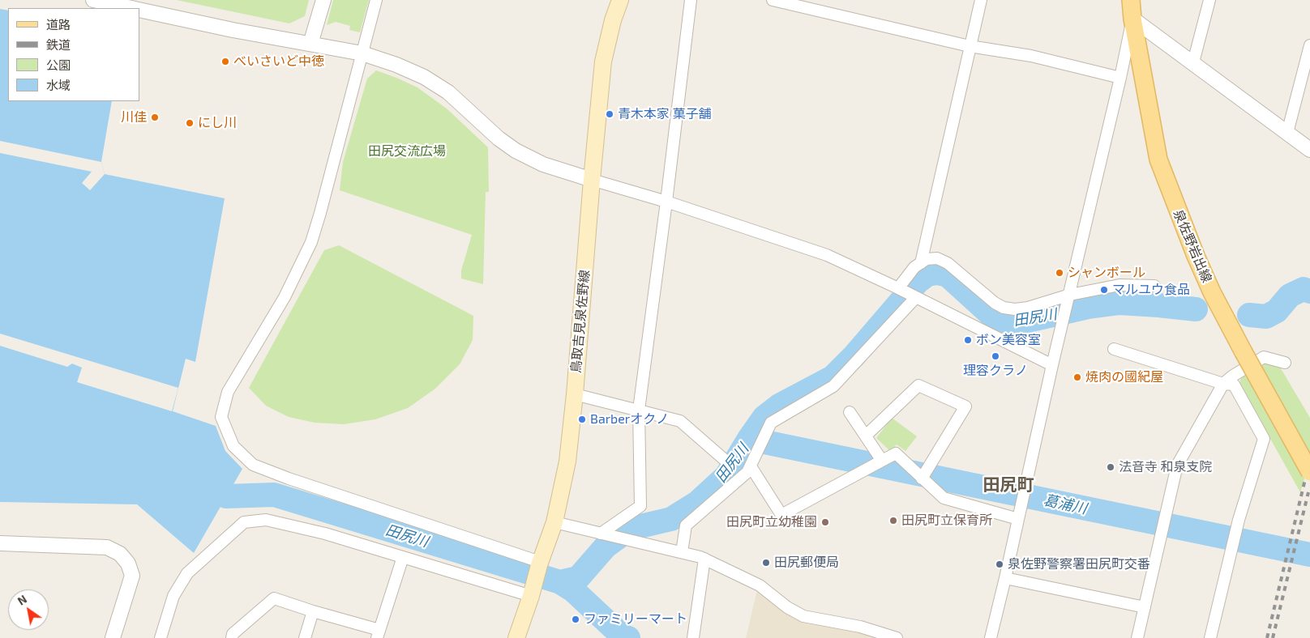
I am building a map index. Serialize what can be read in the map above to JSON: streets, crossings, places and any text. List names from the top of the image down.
{
  "streets": {
    "main road": ["泉佐野岩出線", "鳥取吉見泉佐野線"]
  },
  "districts": ["田尻町"],
  "water": ["田尻川", "葛浦川"],
  "parks": ["田尻交流広場"],
  "places": [
    "べいさいど中徳",
    "青木本家 菓子舗",
    "川佳",
    "にし川",
    "シャンボール",
    "マルユウ食品",
    "ボン美容室",
    "理容クラノ",
    "焼肉の國紀屋",
    "Barberオクノ",
    "法音寺 和泉支院",
    "田尻町立保育所",
    "田尻町立幼稚園",
    "田尻郵便局",
    "泉佐野警察署田尻町交番",
    "ファミリーマート"
  ],
  "legend": [
    "道路",
    "鉄道",
    "公園",
    "水域"
  ],
  "north": "top left"
}
